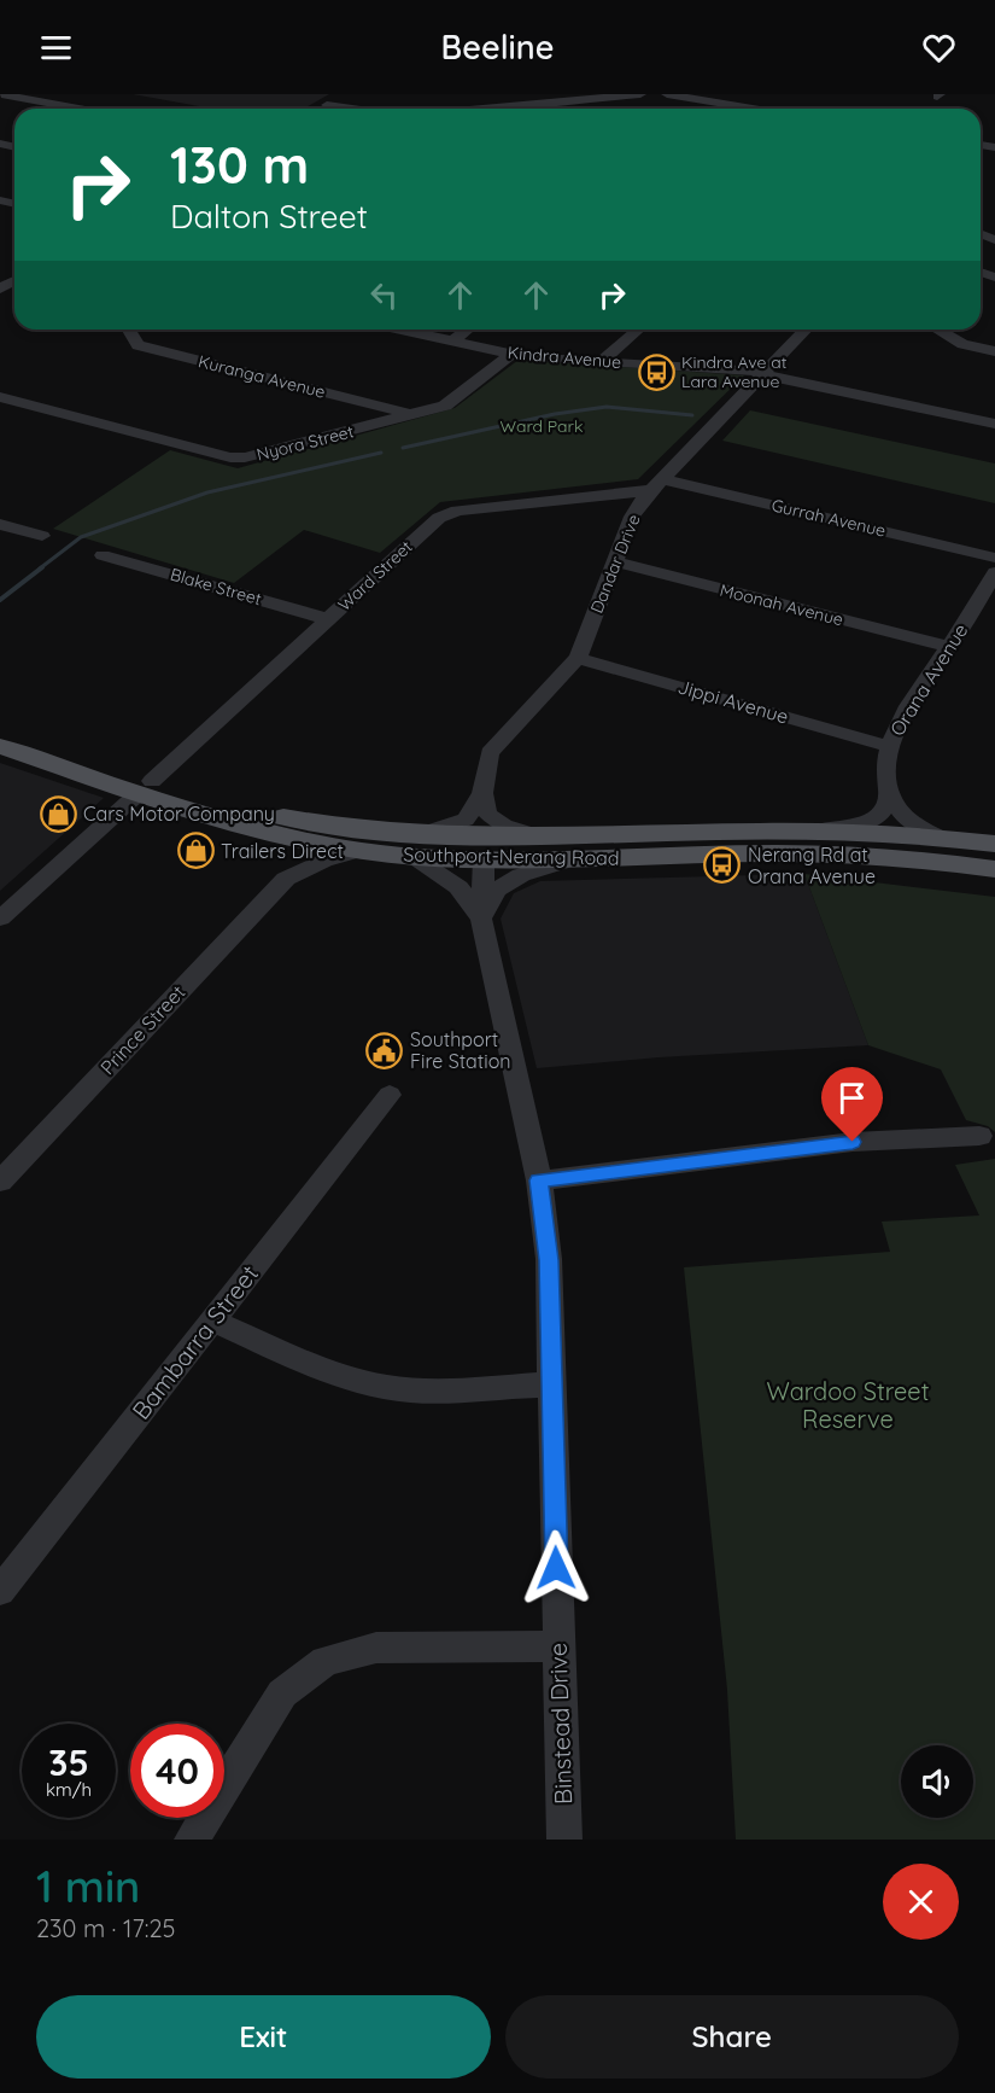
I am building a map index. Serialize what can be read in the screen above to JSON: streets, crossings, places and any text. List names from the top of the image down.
{
  "streets": {
    "main road": ["Southport-Nerang Road"],
    "street": [
      "Kindra Avenue",
      "Kuranga Avenue",
      "Nyora Street",
      "Gurrah Avenue",
      "Dandar Drive",
      "Ward Street",
      "Blake Street",
      "Moonah Avenue",
      "Orana Avenue",
      "Jippi Avenue",
      "Prince Street",
      "Bambarra Street",
      "Binstead Drive"
    ]
  },
  "crossings": [
    ["Kindra Avenue", "Nyora Street"],
    ["Kindra Avenue", "Dandar Drive"],
    ["Kuranga Avenue", "Nyora Street"],
    ["Gurrah Avenue", "Dandar Drive"],
    ["Gurrah Avenue", "Ward Street"],
    ["Dandar Drive", "Ward Street"],
    ["Dandar Drive", "Moonah Avenue"],
    ["Dandar Drive", "Jippi Avenue"],
    ["Dandar Drive", "Southport-Nerang Road"],
    ["Dandar Drive", "Binstead Drive"],
    ["Ward Street", "Blake Street"],
    ["Ward Street", "Southport-Nerang Road"],
    ["Moonah Avenue", "Orana Avenue"],
    ["Orana Avenue", "Jippi Avenue"],
    ["Southport-Nerang Road", "Prince Street"],
    ["Southport-Nerang Road", "Binstead Drive"]
  ],
  "parks": ["Ward Park", "Wardoo Street Reserve"],
  "places": {
    "bus stop": ["Kindra Ave at Lara Avenue", "Nerang Rd at Orana Avenue"],
    "shop": ["Cars Motor Company", "Trailers Direct"],
    "public building": ["Southport Fire Station"]
  },
  "page": {
    "header": "Beeline",
    "turn": ["130 m", "Dalton Street"],
    "speed": "35 km/h",
    "limit": "40",
    "heading": ["1 min", "230 m · 17:25"],
    "buttons": ["Exit", "Share"]
  }
}
